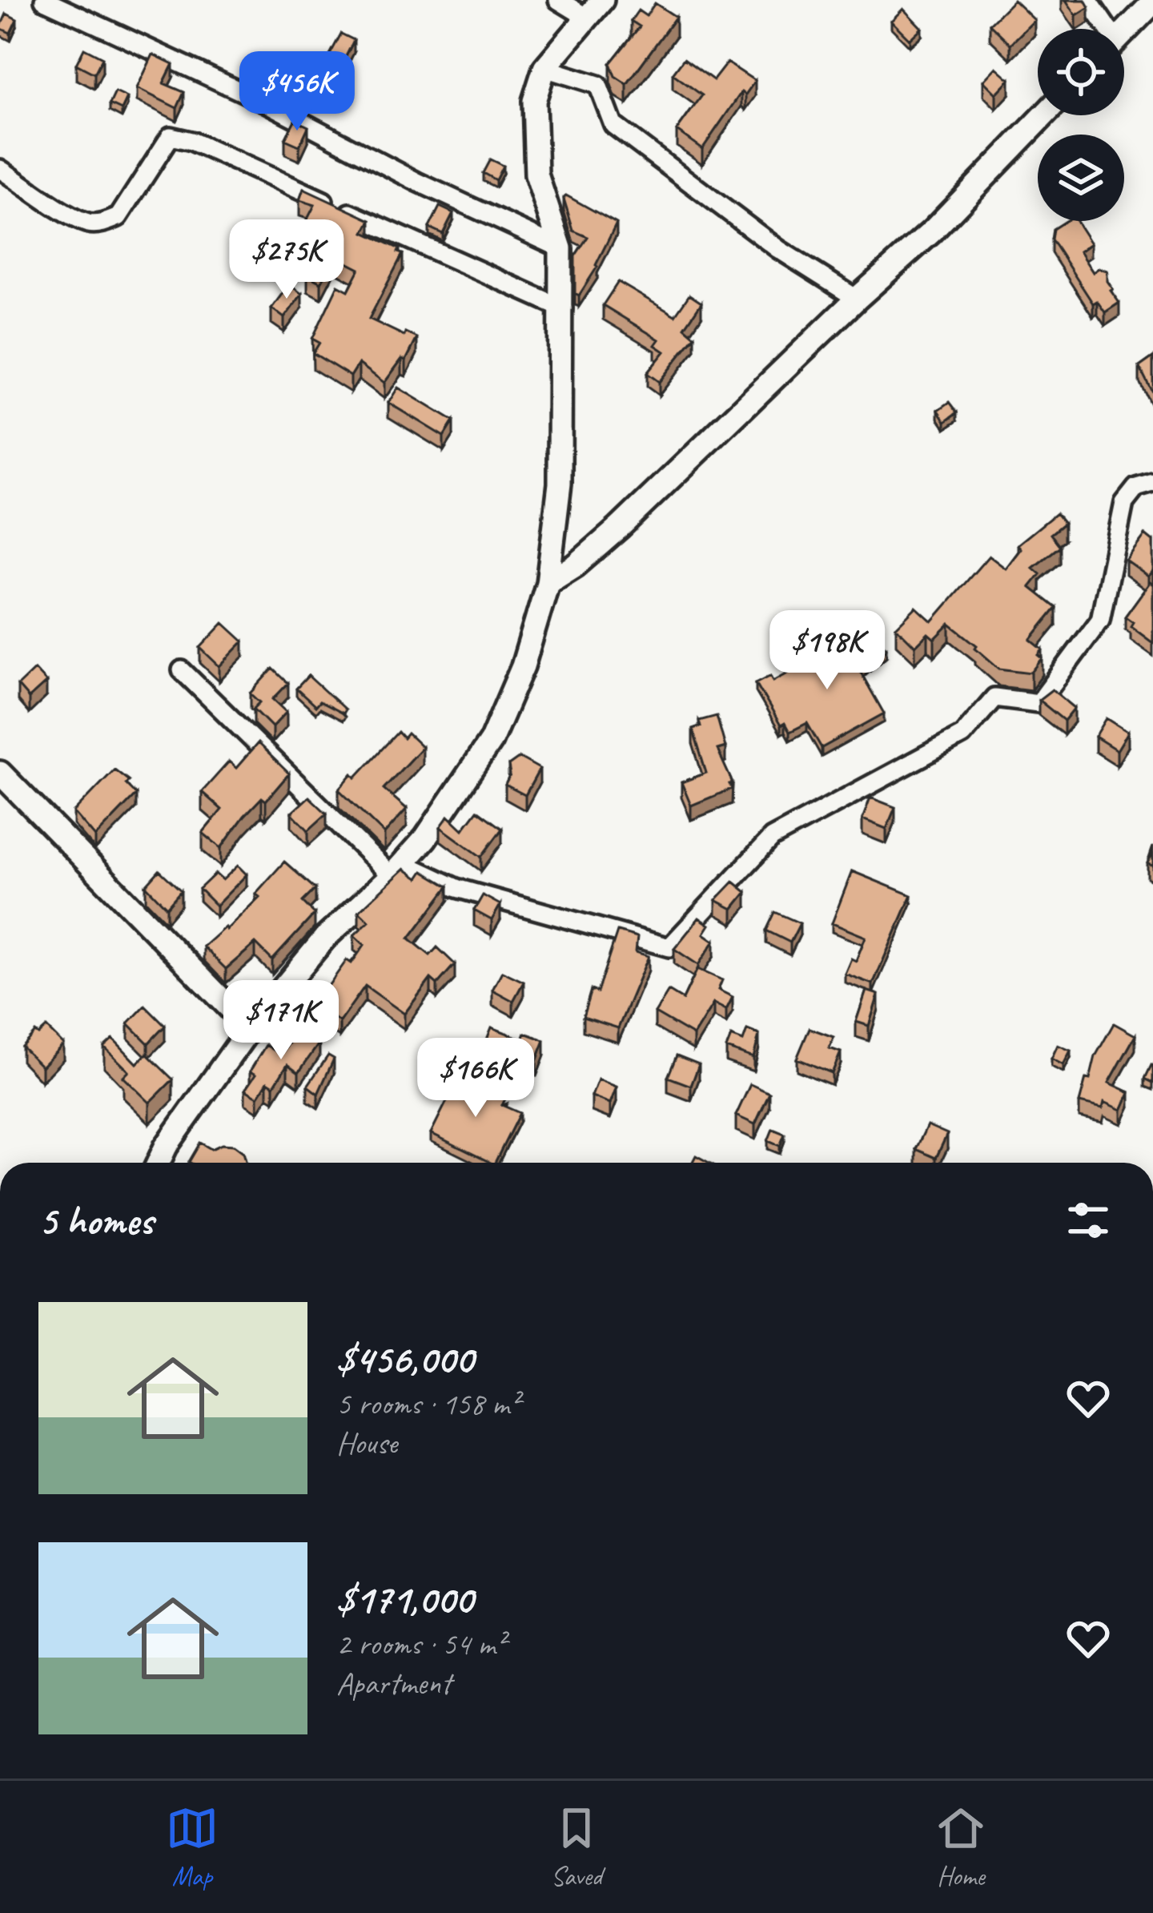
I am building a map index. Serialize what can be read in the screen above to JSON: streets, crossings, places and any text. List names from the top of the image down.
{
  "page": {
    "price": [
      "$456K",
      "$275K",
      "$198K",
      "$171K",
      "$166K"
    ],
    "heading": "5 homes",
    "list": [
      {
        "name": "$456,000",
        "note": "5 rooms · 158 m² · House"
      },
      {
        "name": "$171,000",
        "note": "2 rooms · 54 m² · Apartment"
      }
    ],
    "tabs": ["Map", "Saved", "Home"]
  }
}
